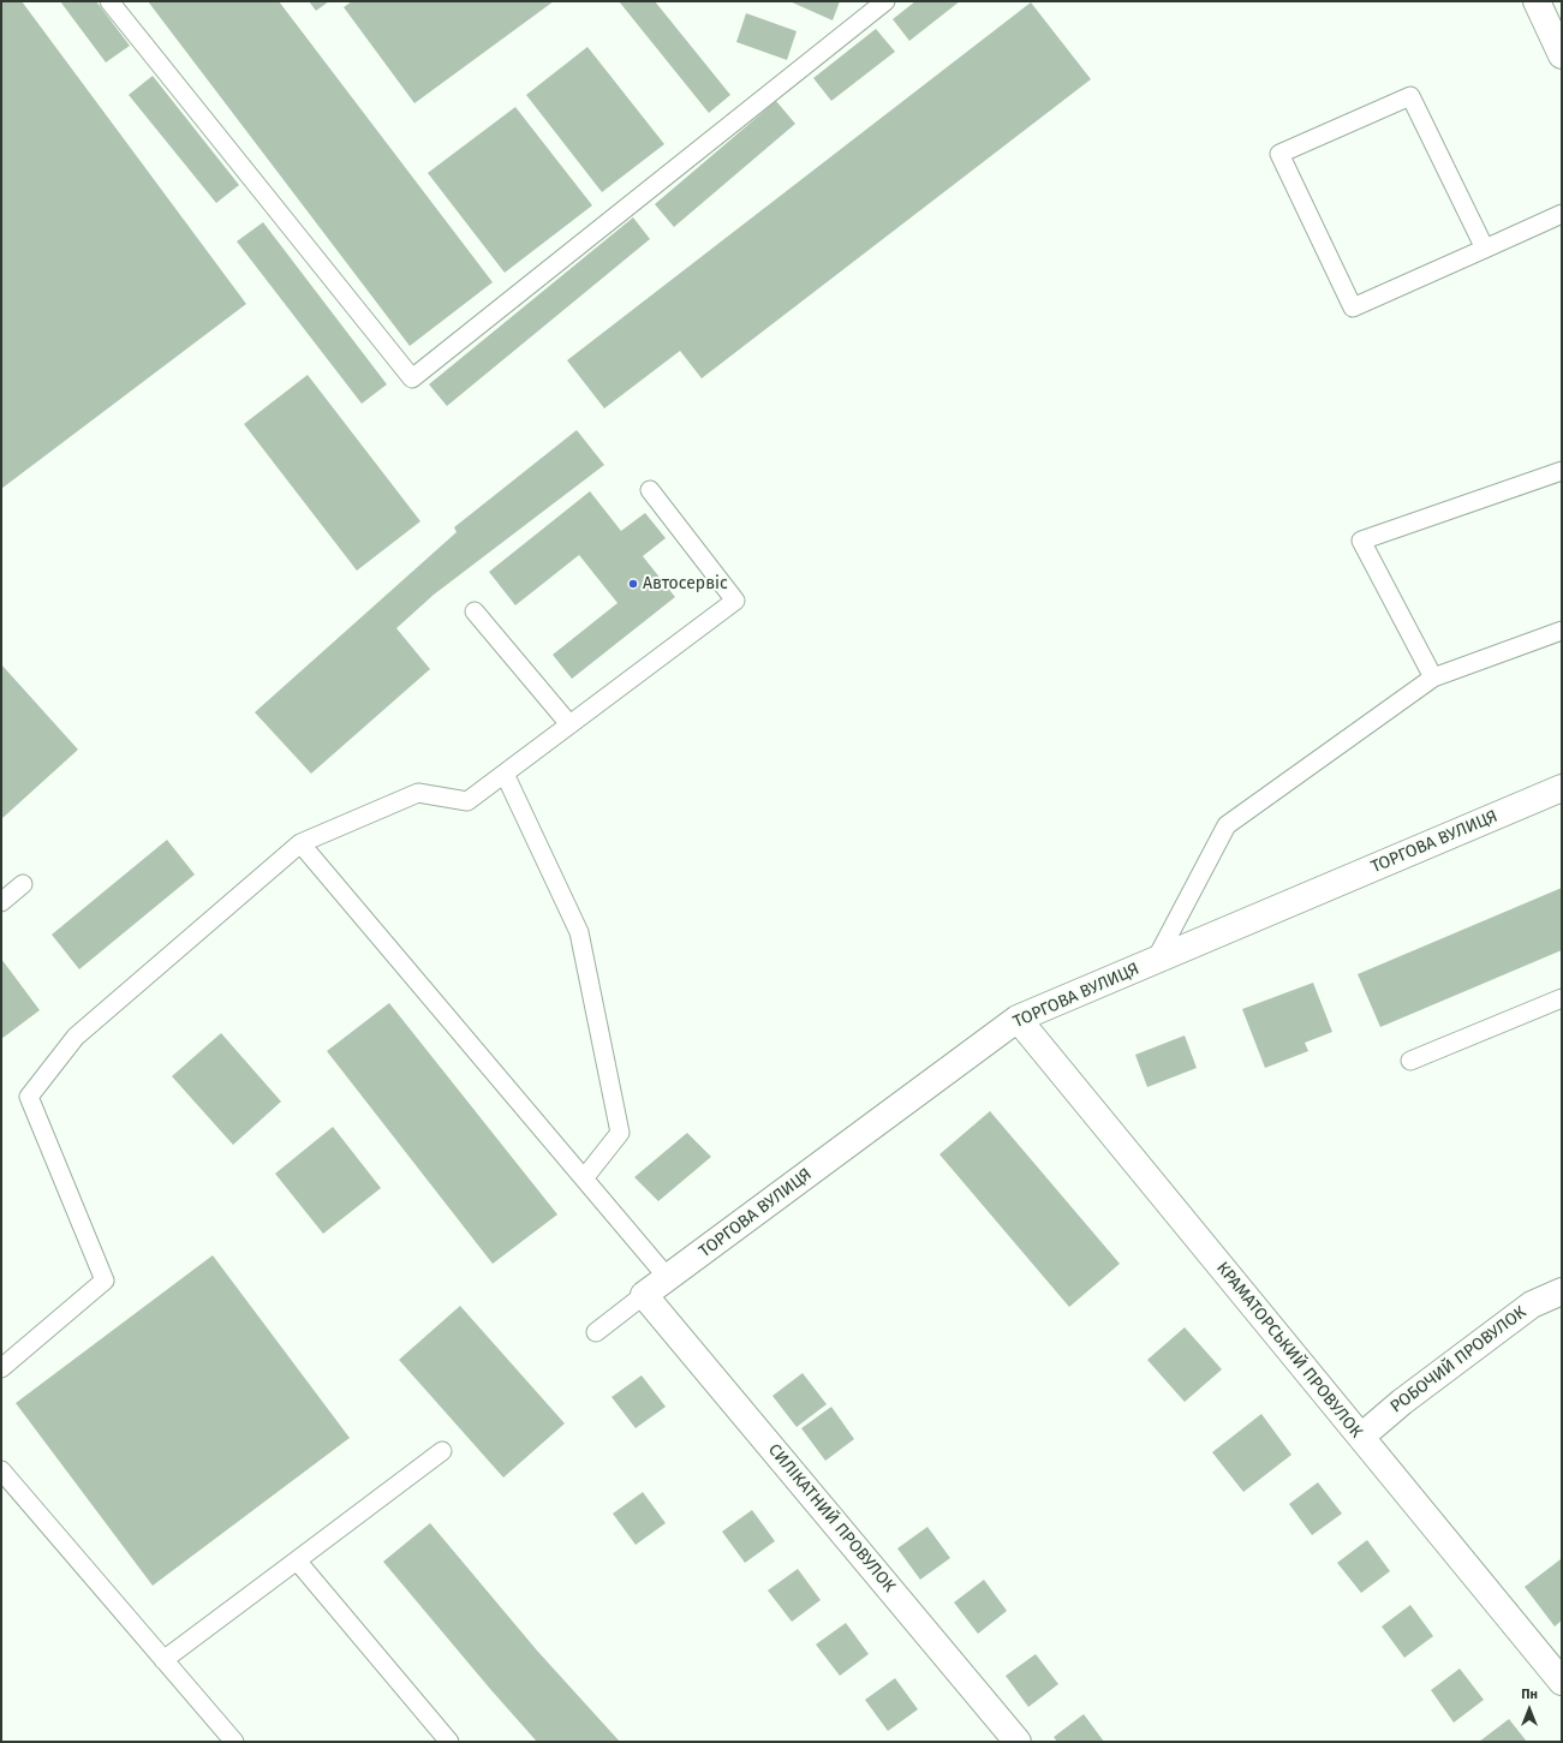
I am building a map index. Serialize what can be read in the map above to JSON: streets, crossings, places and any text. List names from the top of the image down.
{
  "streets": {
    "street": [
      "ТОРГОВА ВУЛИЦЯ",
      "КРАМАТОРСЬКИЙ ПРОВУЛОК",
      "РОБОЧИЙ ПРОВУЛОК",
      "СИЛІКАТНИЙ ПРОВУЛОК"
    ]
  },
  "crossings": [
    ["ТОРГОВА ВУЛИЦЯ", "КРАМАТОРСЬКИЙ ПРОВУЛОК"],
    ["ТОРГОВА ВУЛИЦЯ", "СИЛІКАТНИЙ ПРОВУЛОК"],
    ["КРАМАТОРСЬКИЙ ПРОВУЛОК", "РОБОЧИЙ ПРОВУЛОК"]
  ],
  "places": ["Автосервіс"],
  "north": "top"
}
